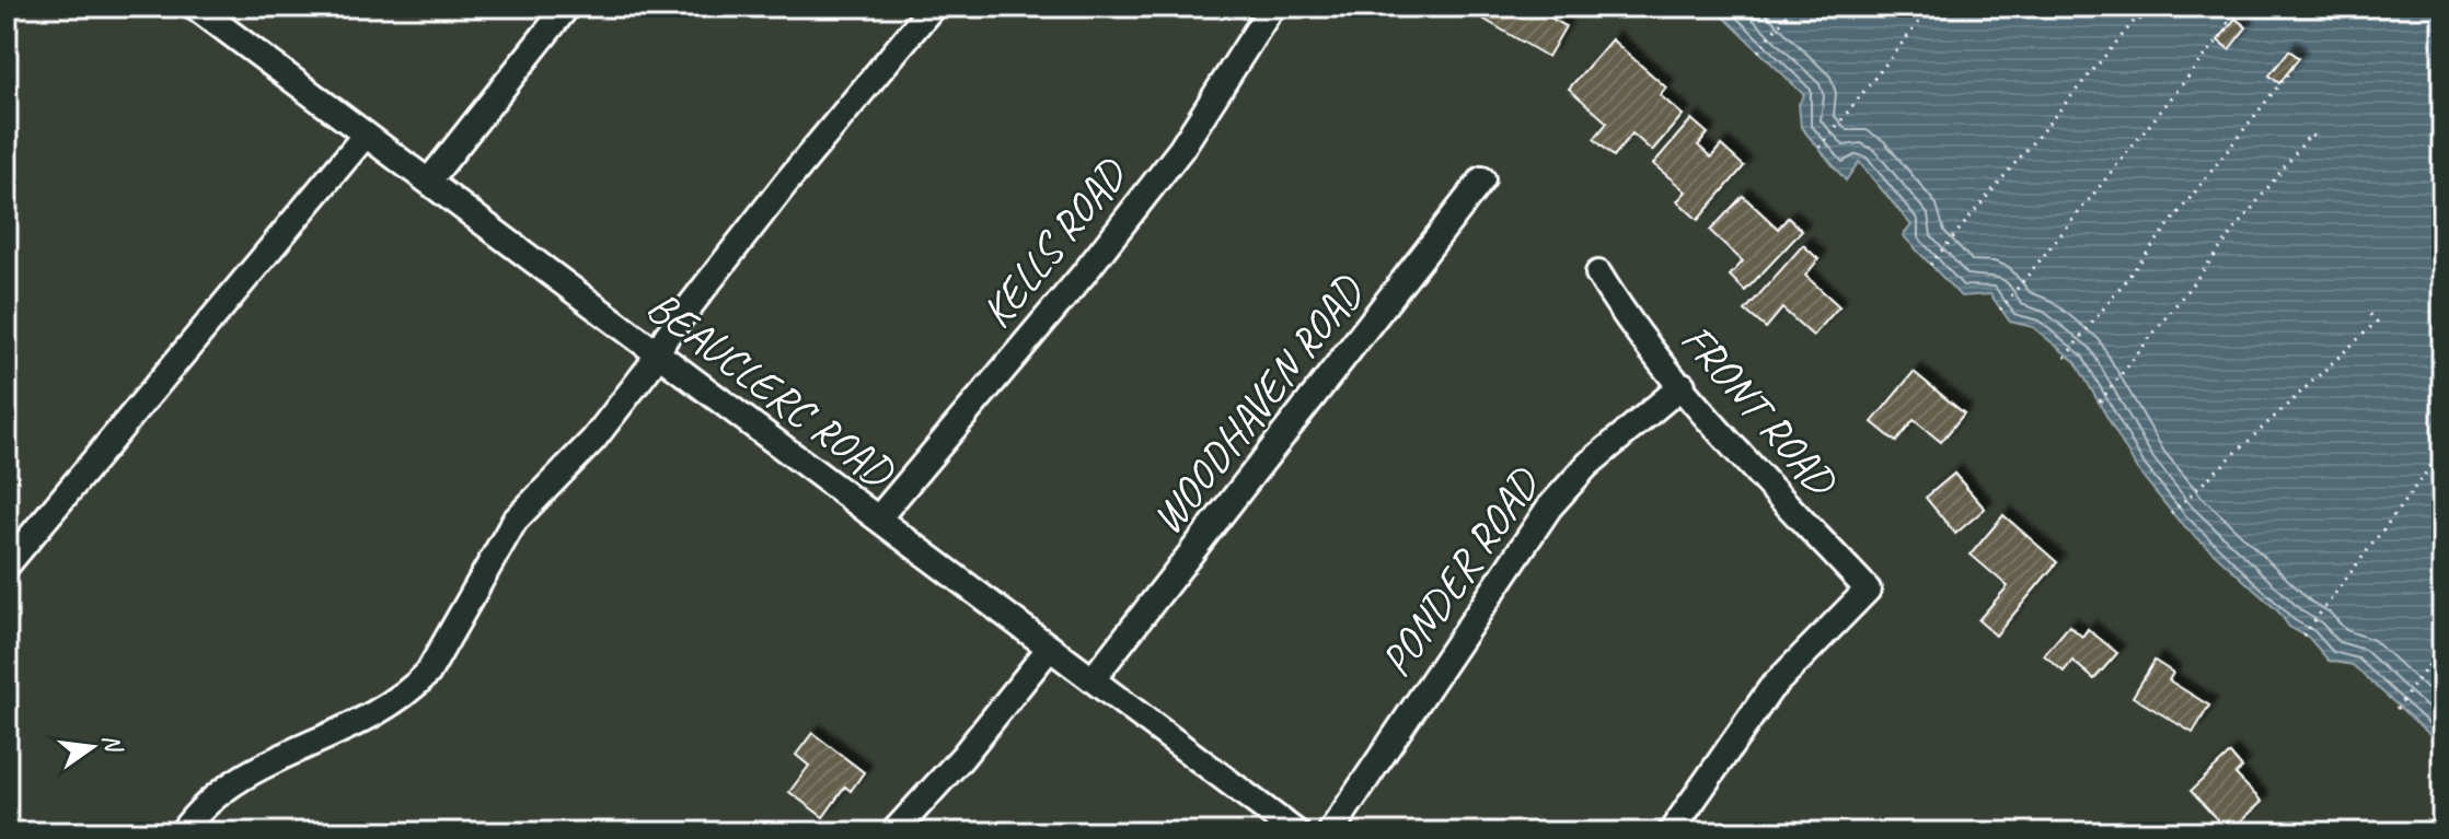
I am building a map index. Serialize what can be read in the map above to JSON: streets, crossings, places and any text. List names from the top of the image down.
{
  "streets": {
    "street": [
      "KELLS ROAD",
      "BEAUCLERC ROAD",
      "WOODHAVEN ROAD",
      "FRONT ROAD",
      "PONDER ROAD"
    ]
  },
  "crossings": [
    ["KELLS ROAD", "BEAUCLERC ROAD"],
    ["BEAUCLERC ROAD", "WOODHAVEN ROAD"],
    ["FRONT ROAD", "PONDER ROAD"]
  ],
  "north": "right"
}
